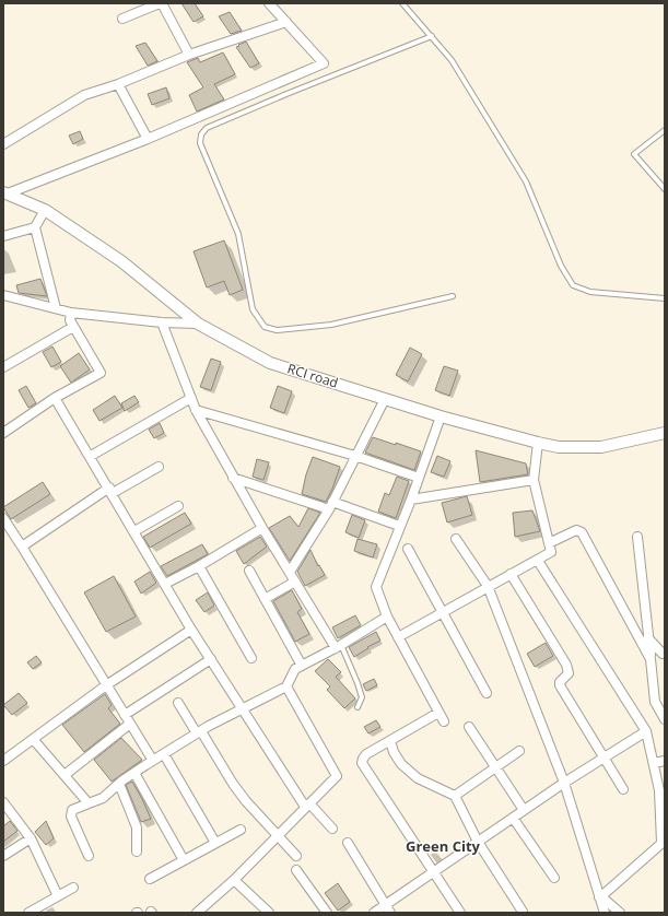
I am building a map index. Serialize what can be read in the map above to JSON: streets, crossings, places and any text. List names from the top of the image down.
{
  "streets": {
    "street": ["RCI road"]
  },
  "districts": ["Green City"]
}
